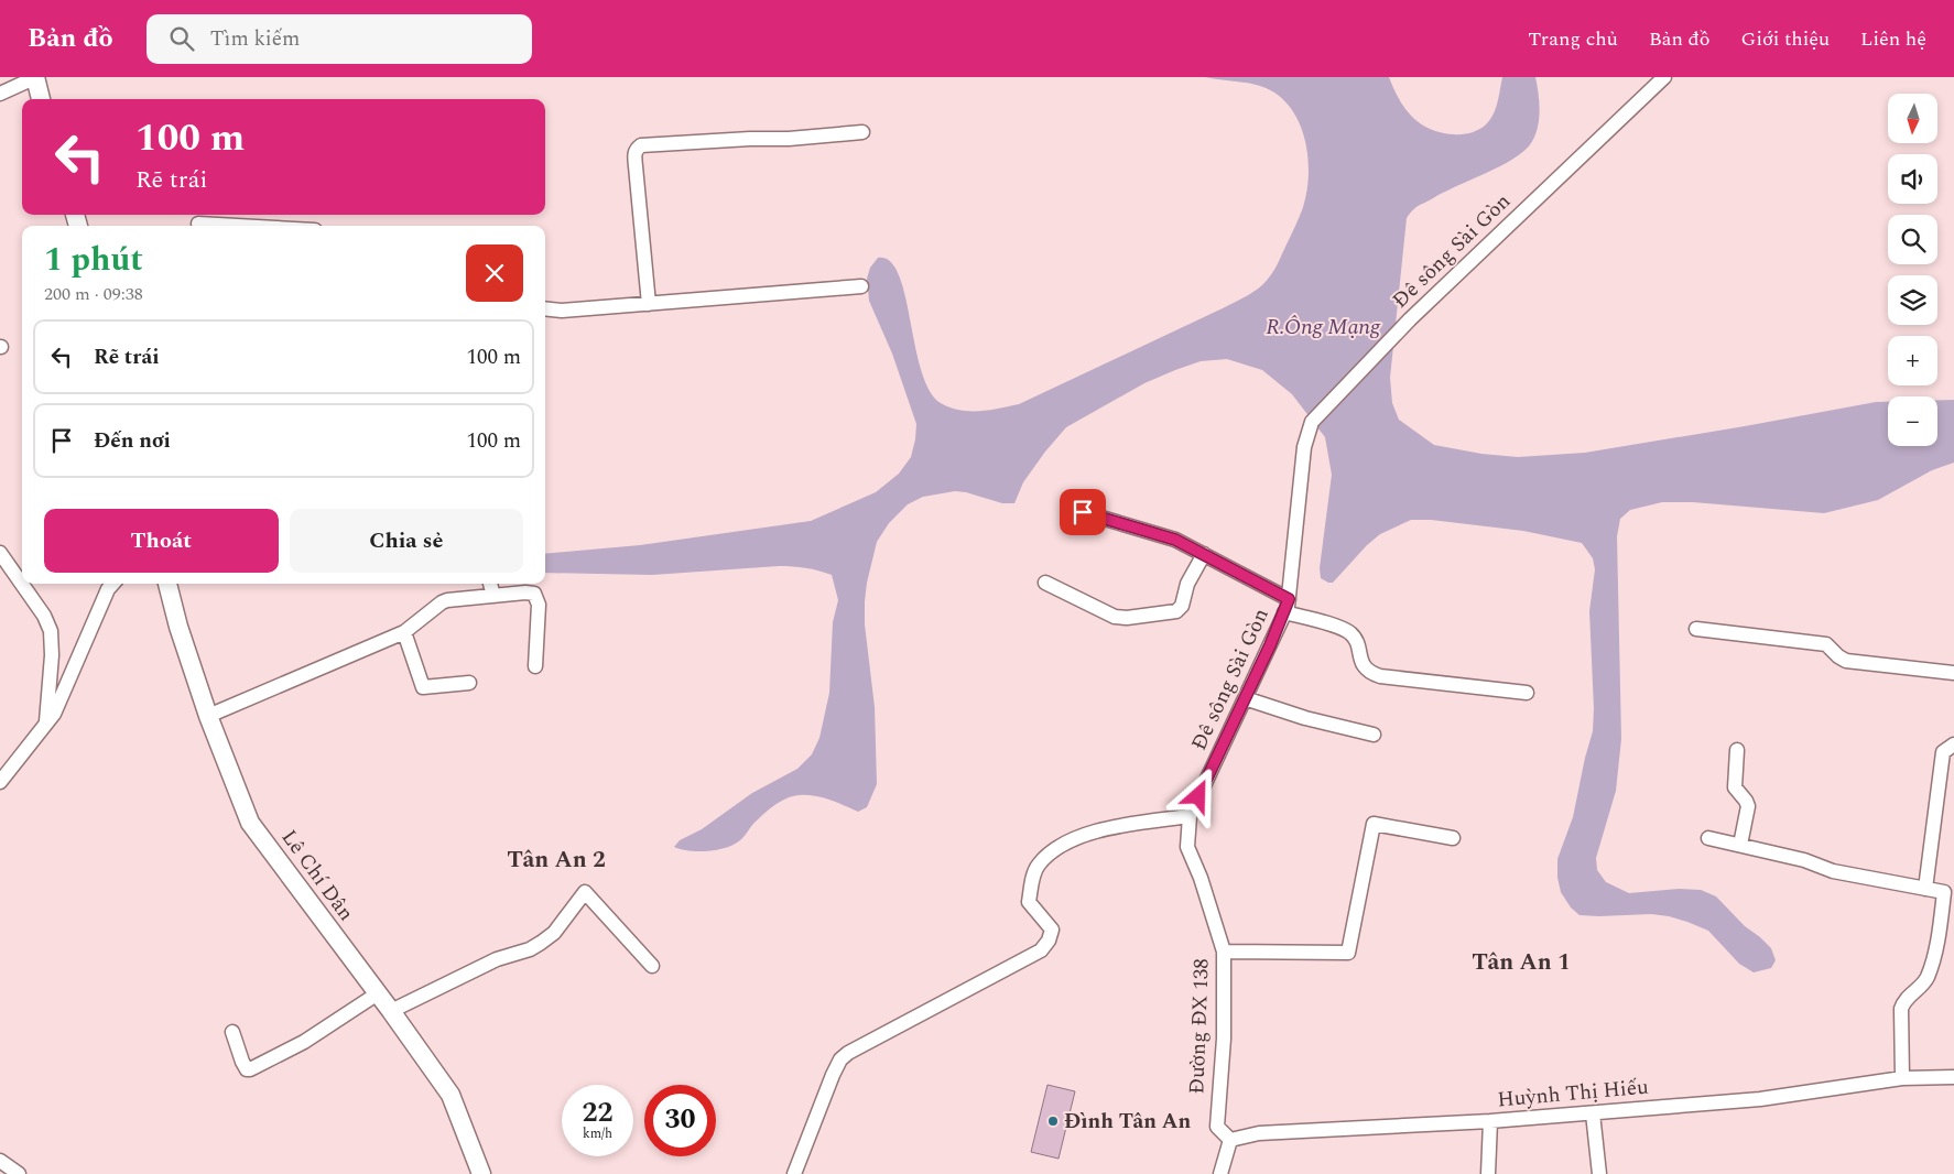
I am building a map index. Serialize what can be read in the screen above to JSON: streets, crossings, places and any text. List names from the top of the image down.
{
  "streets": {
    "street": [
      "Đê sông Sài Gòn",
      "Lê Chí Dân",
      "Đường ĐX 138",
      "Huỳnh Thị Hiếu"
    ]
  },
  "crossings": [
    ["Đê sông Sài Gòn", "Đường ĐX 138"],
    ["Đường ĐX 138", "Huỳnh Thị Hiếu"]
  ],
  "districts": ["Tân An 2", "Tân An 1"],
  "water": ["R.Ông Mạng"],
  "places": ["Đình Tân An"],
  "north": "bottom",
  "page": {
    "header": "Bản đồ",
    "search": "Tìm kiếm",
    "nav": [
      "Trang chủ",
      "Bản đồ",
      "Giới thiệu",
      "Liên hệ"
    ],
    "map_buttons": ["+", "−"],
    "turn": ["100 m", "Rẽ trái"],
    "heading": ["1 phút", "200 m · 09:38"],
    "list": [
      {
        "name": "Rẽ trái",
        "value": "100 m"
      },
      {
        "name": "Đến nơi",
        "value": "100 m"
      }
    ],
    "buttons": ["Thoát", "Chia sẻ"],
    "speed": "22 km/h",
    "limit": "30"
  }
}
